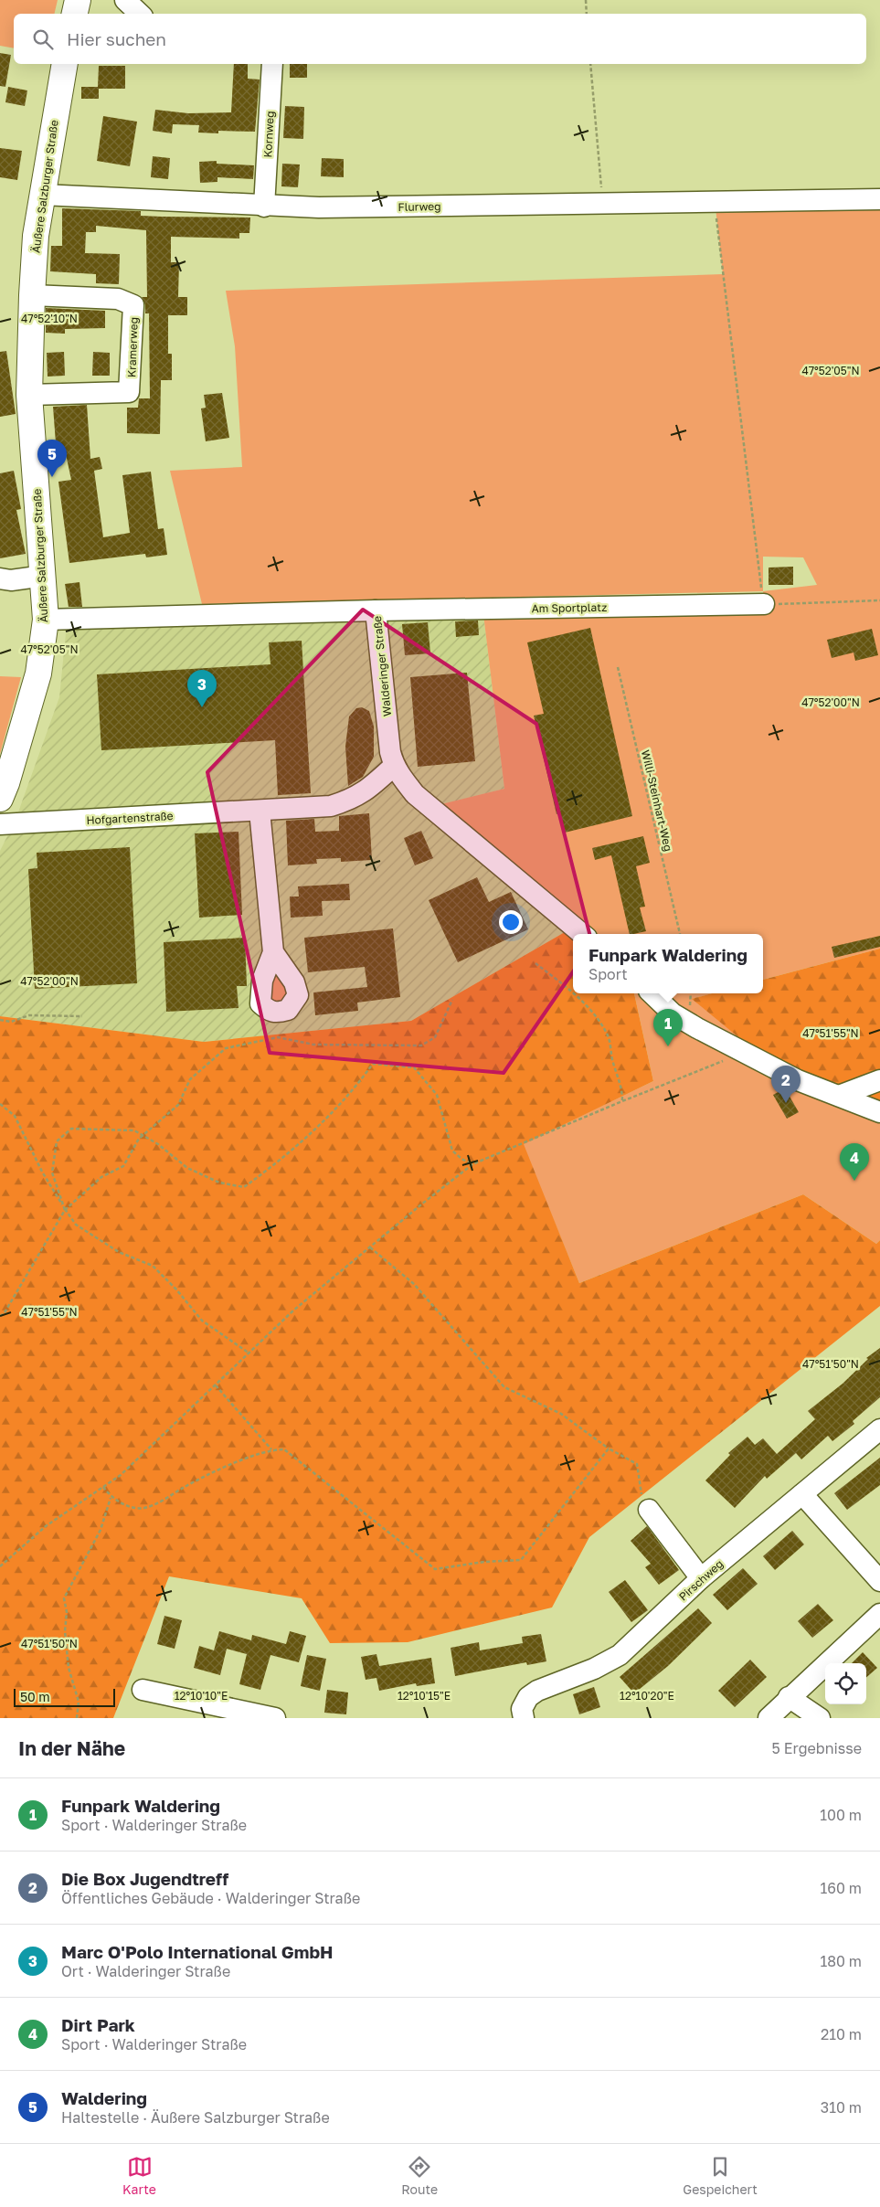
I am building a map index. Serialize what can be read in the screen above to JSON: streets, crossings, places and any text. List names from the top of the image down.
{
  "streets": {
    "main road": ["Äußere Salzburger Straße"],
    "street": [
      "Kornweg",
      "Flurweg",
      "Kramerweg",
      "Am Sportplatz",
      "Walderinger Straße",
      "Hofgartenstraße",
      "Pirschweg"
    ],
    "path": ["Willi-Steinhart-Weg"]
  },
  "crossings": [
    ["Kornweg", "Flurweg"],
    ["Äußere Salzburger Straße", "Flurweg"],
    ["Äußere Salzburger Straße", "Kramerweg"],
    ["Äußere Salzburger Straße", "Walderinger Straße"],
    ["Am Sportplatz", "Walderinger Straße"],
    ["Walderinger Straße", "Hofgartenstraße"]
  ],
  "scale_bar": "50 m",
  "page": {
    "search": "Hier suchen",
    "pins": [
      "5",
      "3",
      "1",
      "2",
      "4"
    ],
    "popup": ["Funpark Waldering", "Sport"],
    "scale": "50 m",
    "heading": ["In der Nähe", "5 Ergebnisse"],
    "list": [
      {
        "mark": "1",
        "name": "Funpark Waldering",
        "note": "Sport · Walderinger Straße",
        "value": "100 m"
      },
      {
        "mark": "2",
        "name": "Die Box Jugendtreff",
        "note": "Öffentliches Gebäude · Walderinger Straße",
        "value": "160 m"
      },
      {
        "mark": "3",
        "name": "Marc O'Polo International GmbH",
        "note": "Ort · Walderinger Straße",
        "value": "180 m"
      },
      {
        "mark": "4",
        "name": "Dirt Park",
        "note": "Sport · Walderinger Straße",
        "value": "210 m"
      },
      {
        "mark": "5",
        "name": "Waldering",
        "note": "Haltestelle · Äußere Salzburger Straße",
        "value": "310 m"
      }
    ],
    "nav": ["Karte", "Route", "Gespeichert"]
  },
  "coordinates": [
    "47°52'10\"N",
    "47°52'05\"N",
    "47°52'00\"N",
    "47°51'55\"N",
    "47°51'50\"N",
    "12°10'10\"E",
    "12°10'15\"E",
    "12°10'20\"E"
  ]
}
